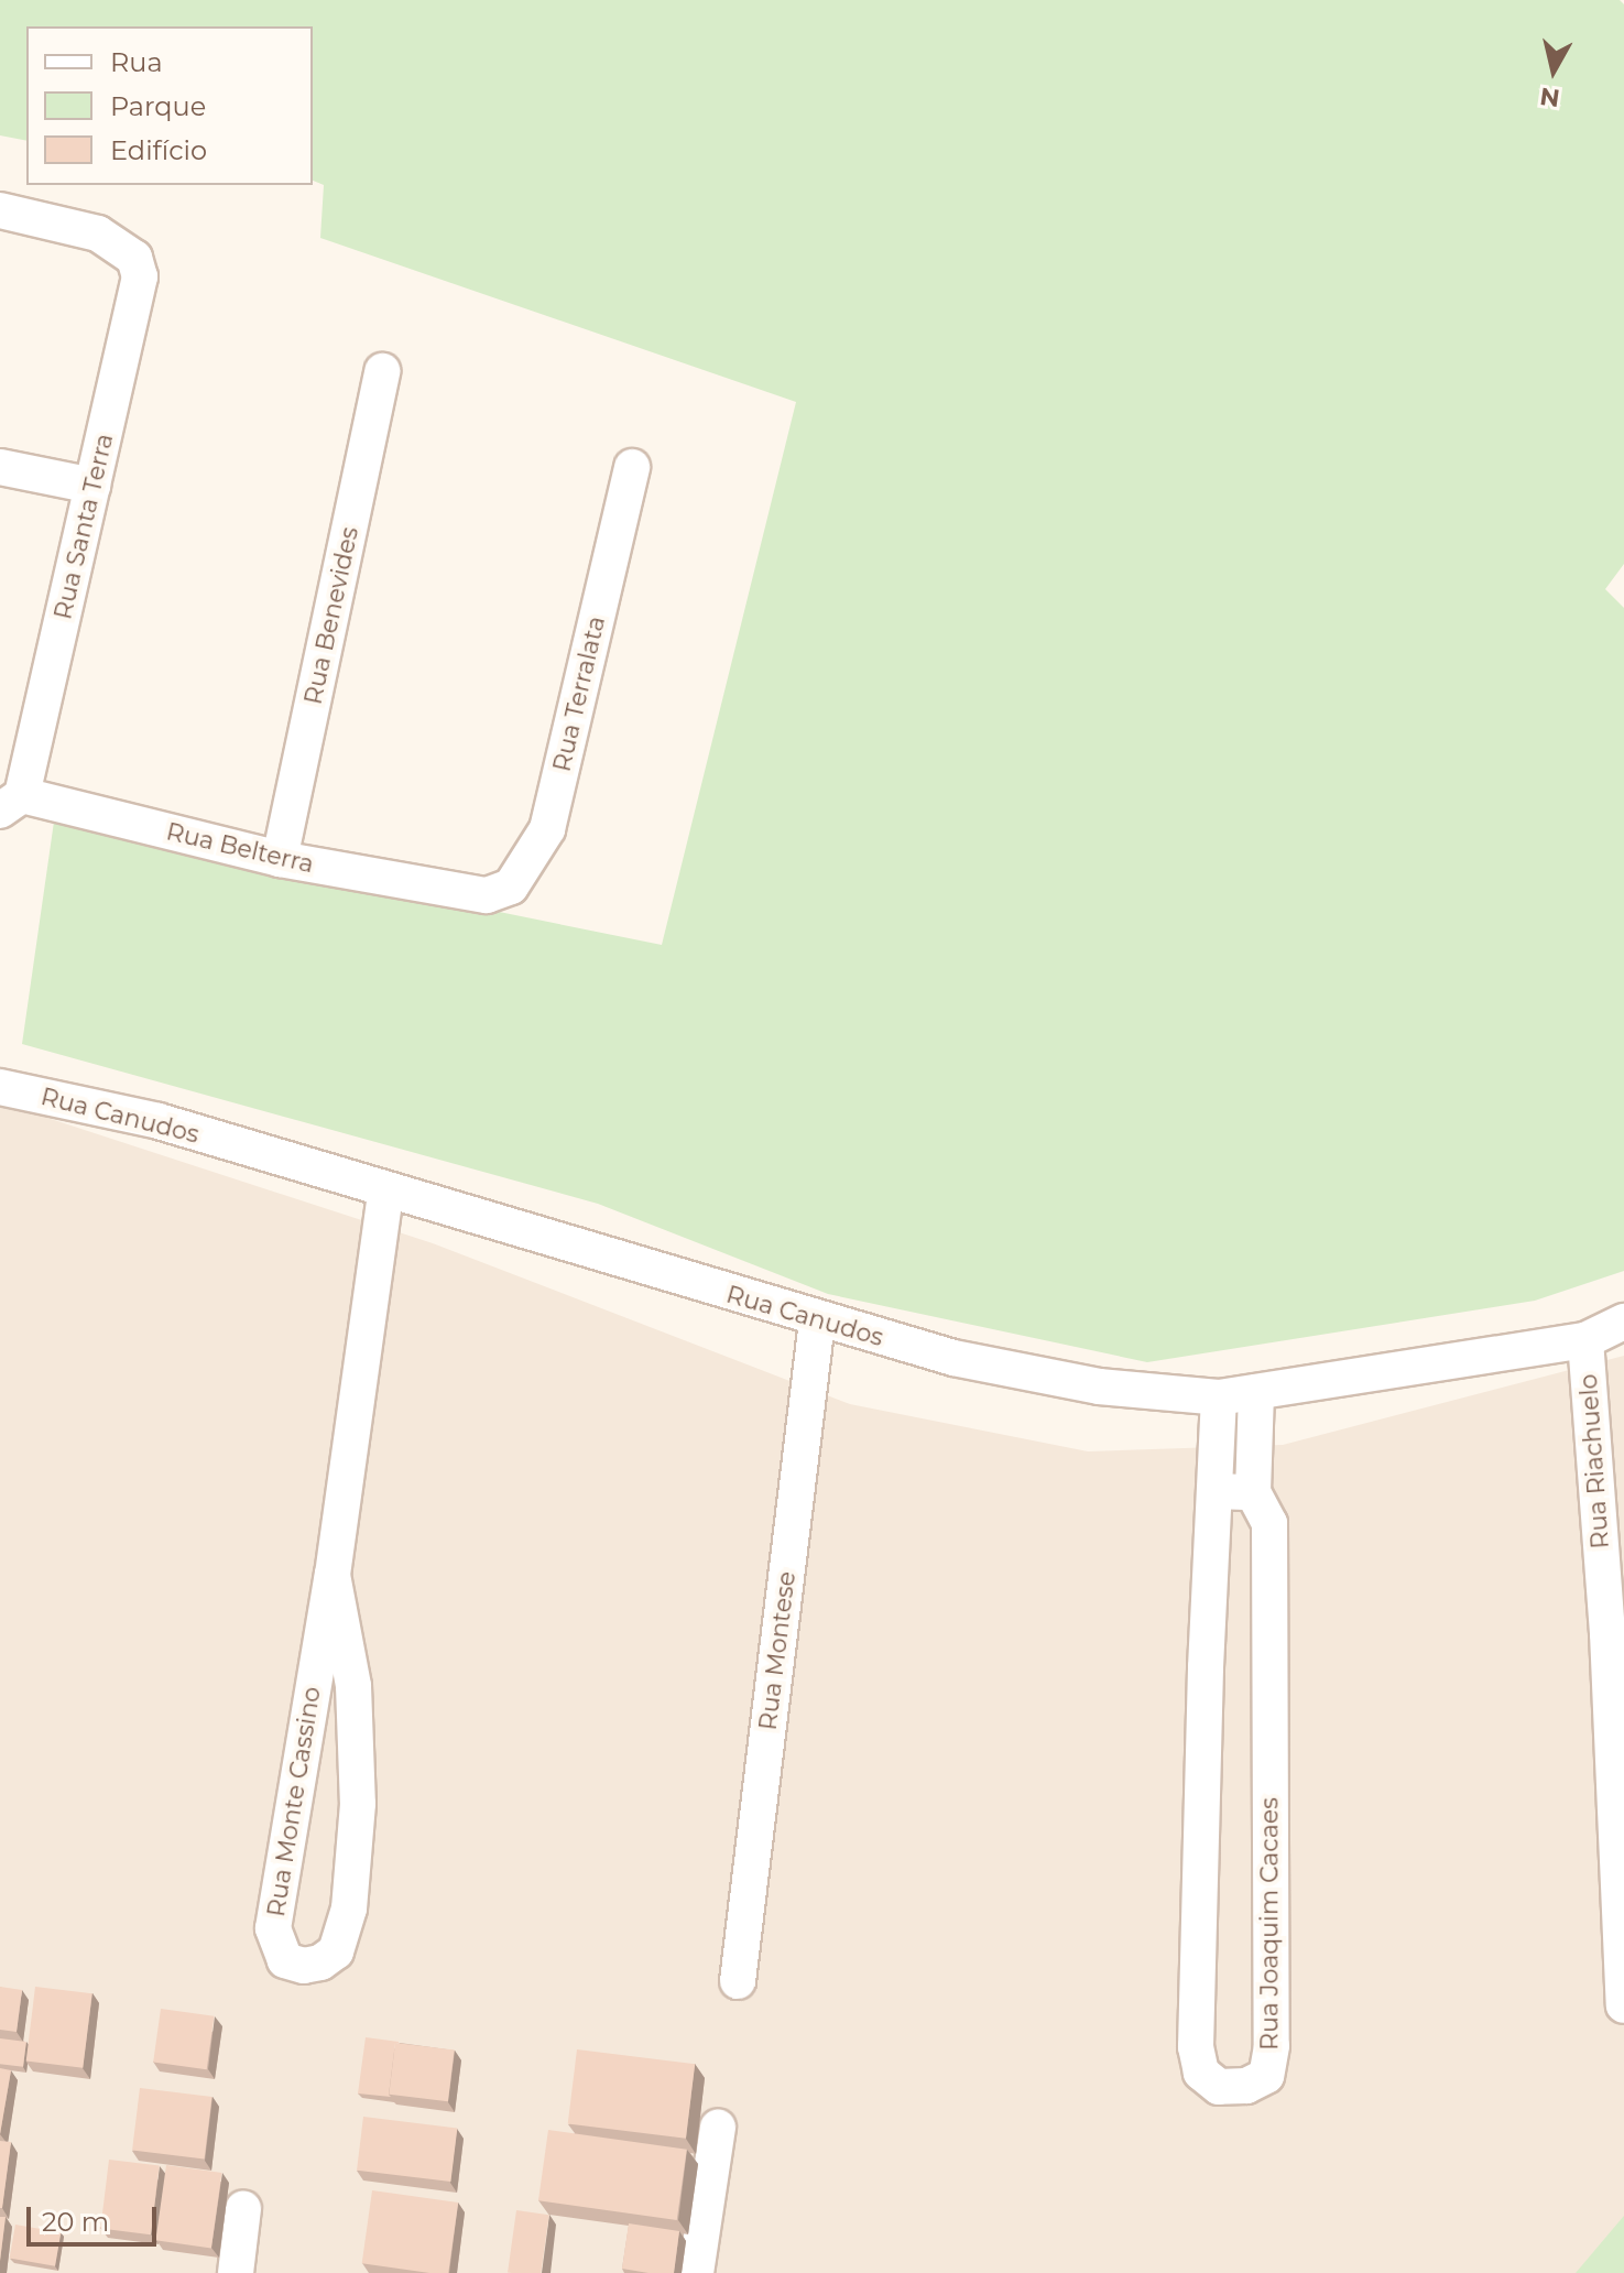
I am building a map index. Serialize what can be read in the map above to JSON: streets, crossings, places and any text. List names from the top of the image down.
{
  "streets": {
    "street": [
      "Rua Santa Terra",
      "Rua Benevides",
      "Rua Terralata",
      "Rua Belterra",
      "Rua Canudos",
      "Rua Riachuelo",
      "Rua Montese",
      "Rua Monte Cassino",
      "Rua Joaquim Cacaes"
    ]
  },
  "crossings": [
    ["Rua Santa Terra", "Rua Belterra"],
    ["Rua Benevides", "Rua Belterra"],
    ["Rua Terralata", "Rua Belterra"],
    ["Rua Canudos", "Rua Riachuelo"],
    ["Rua Canudos", "Rua Montese"],
    ["Rua Canudos", "Rua Monte Cassino"],
    ["Rua Canudos", "Rua Joaquim Cacaes"]
  ],
  "legend": ["Rua", "Parque", "Edifício"],
  "scale_bar": "20 m",
  "north": "bottom"
}
